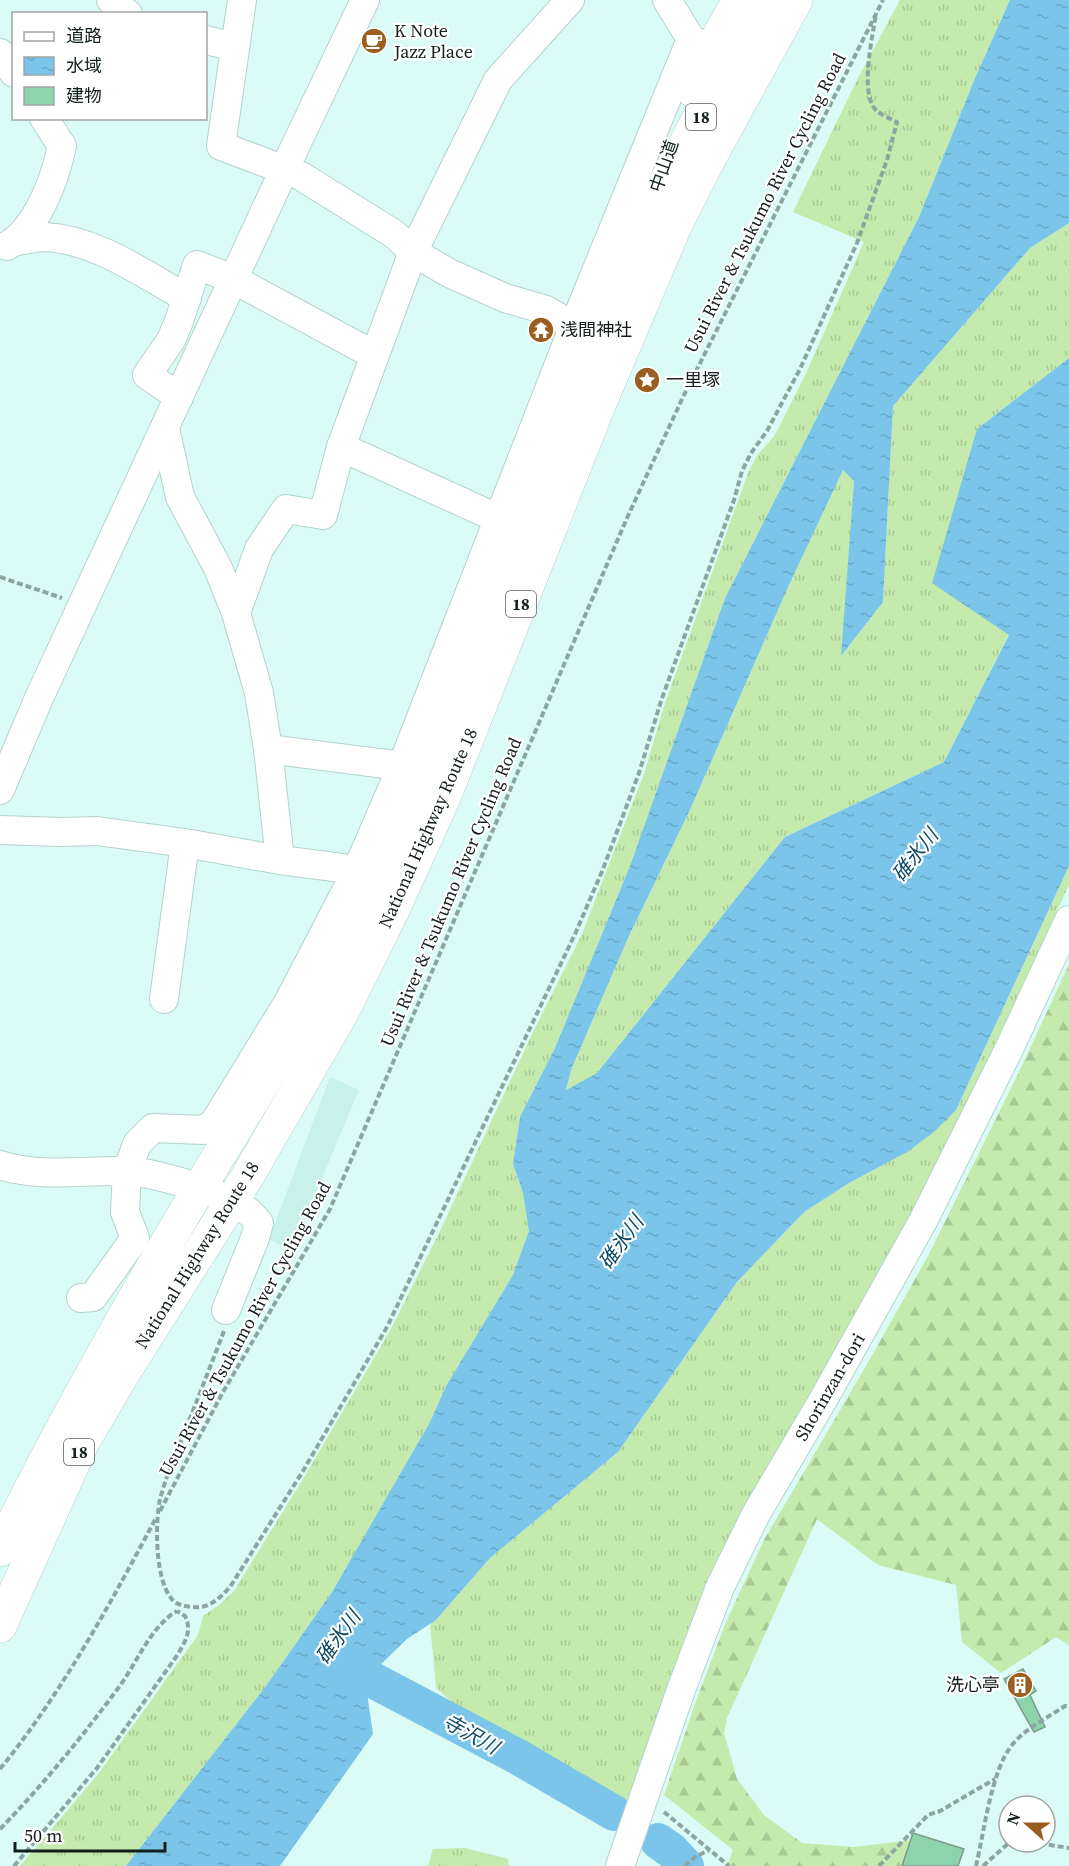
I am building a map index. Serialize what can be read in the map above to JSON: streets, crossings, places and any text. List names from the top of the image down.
{
  "streets": {
    "highway": ["18", "National Highway Route 18"],
    "street": ["Shorinzan-dori"],
    "path": ["Usui River & Tsukumo River Cycling Road"]
  },
  "crossings": [
    ["18", "National Highway Route 18"]
  ],
  "water": ["碓氷川", "寺沢川"],
  "places": {
    "cafe": ["K Note Jazz Place"],
    "temple": ["浅間神社"],
    "place": ["一里塚"],
    "building": ["洗心亭"]
  },
  "legend": ["道路", "水域", "建物"],
  "scale_bar": "50 m",
  "north": "left"
}
